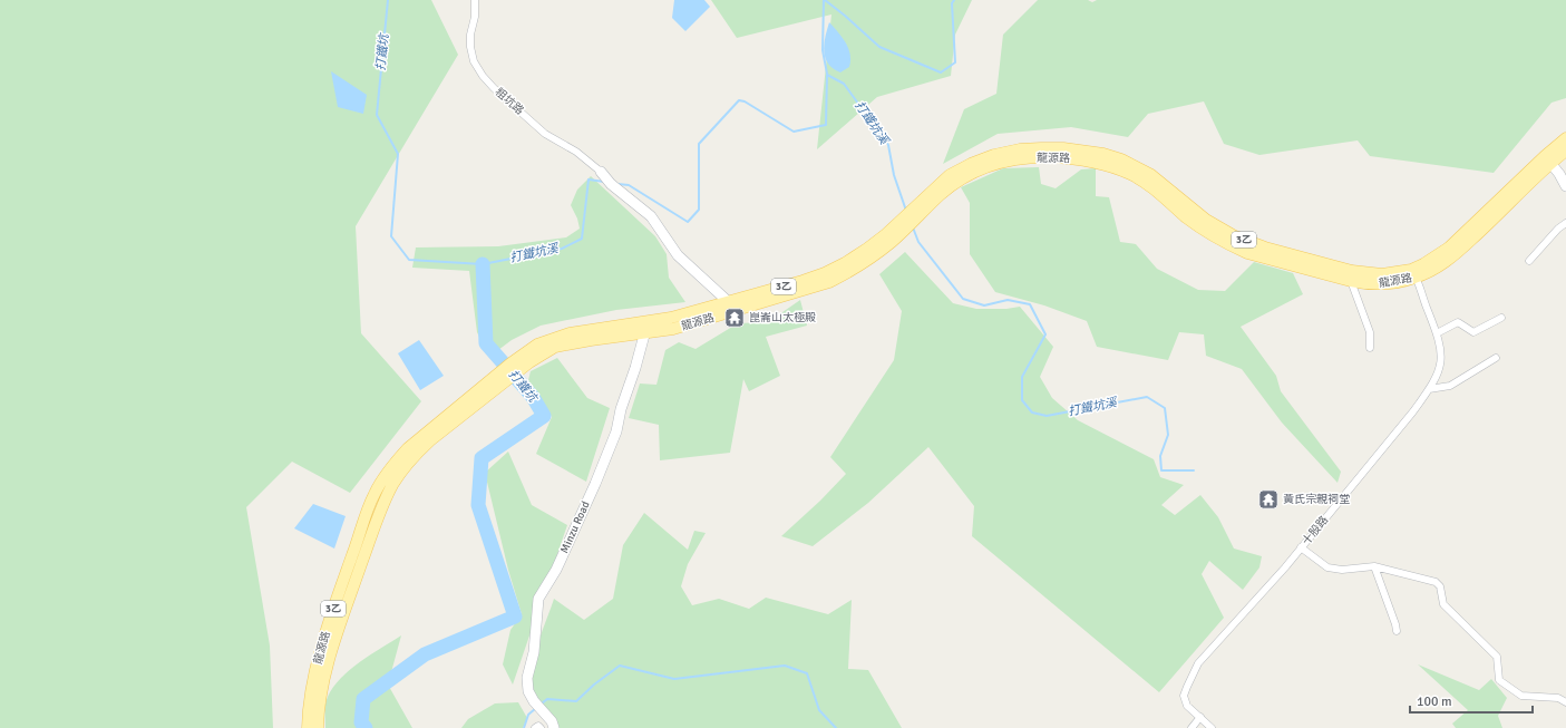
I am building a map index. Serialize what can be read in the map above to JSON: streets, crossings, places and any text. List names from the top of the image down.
{
  "streets": {
    "main road": ["龍源路", "3乙"],
    "street": ["粗坑路", "Minzu Road", "十股路"]
  },
  "crossings": [
    ["龍源路", "3乙"],
    ["龍源路", "Minzu Road"],
    ["龍源路", "十股路"],
    ["3乙", "Minzu Road"],
    ["3乙", "十股路"]
  ],
  "water": ["打鐵坑", "打鐵坑溪"],
  "places": {
    "temple": ["崑崙山太極殿", "黃氏宗親祠堂"]
  },
  "scale_bar": "100 m"
}
